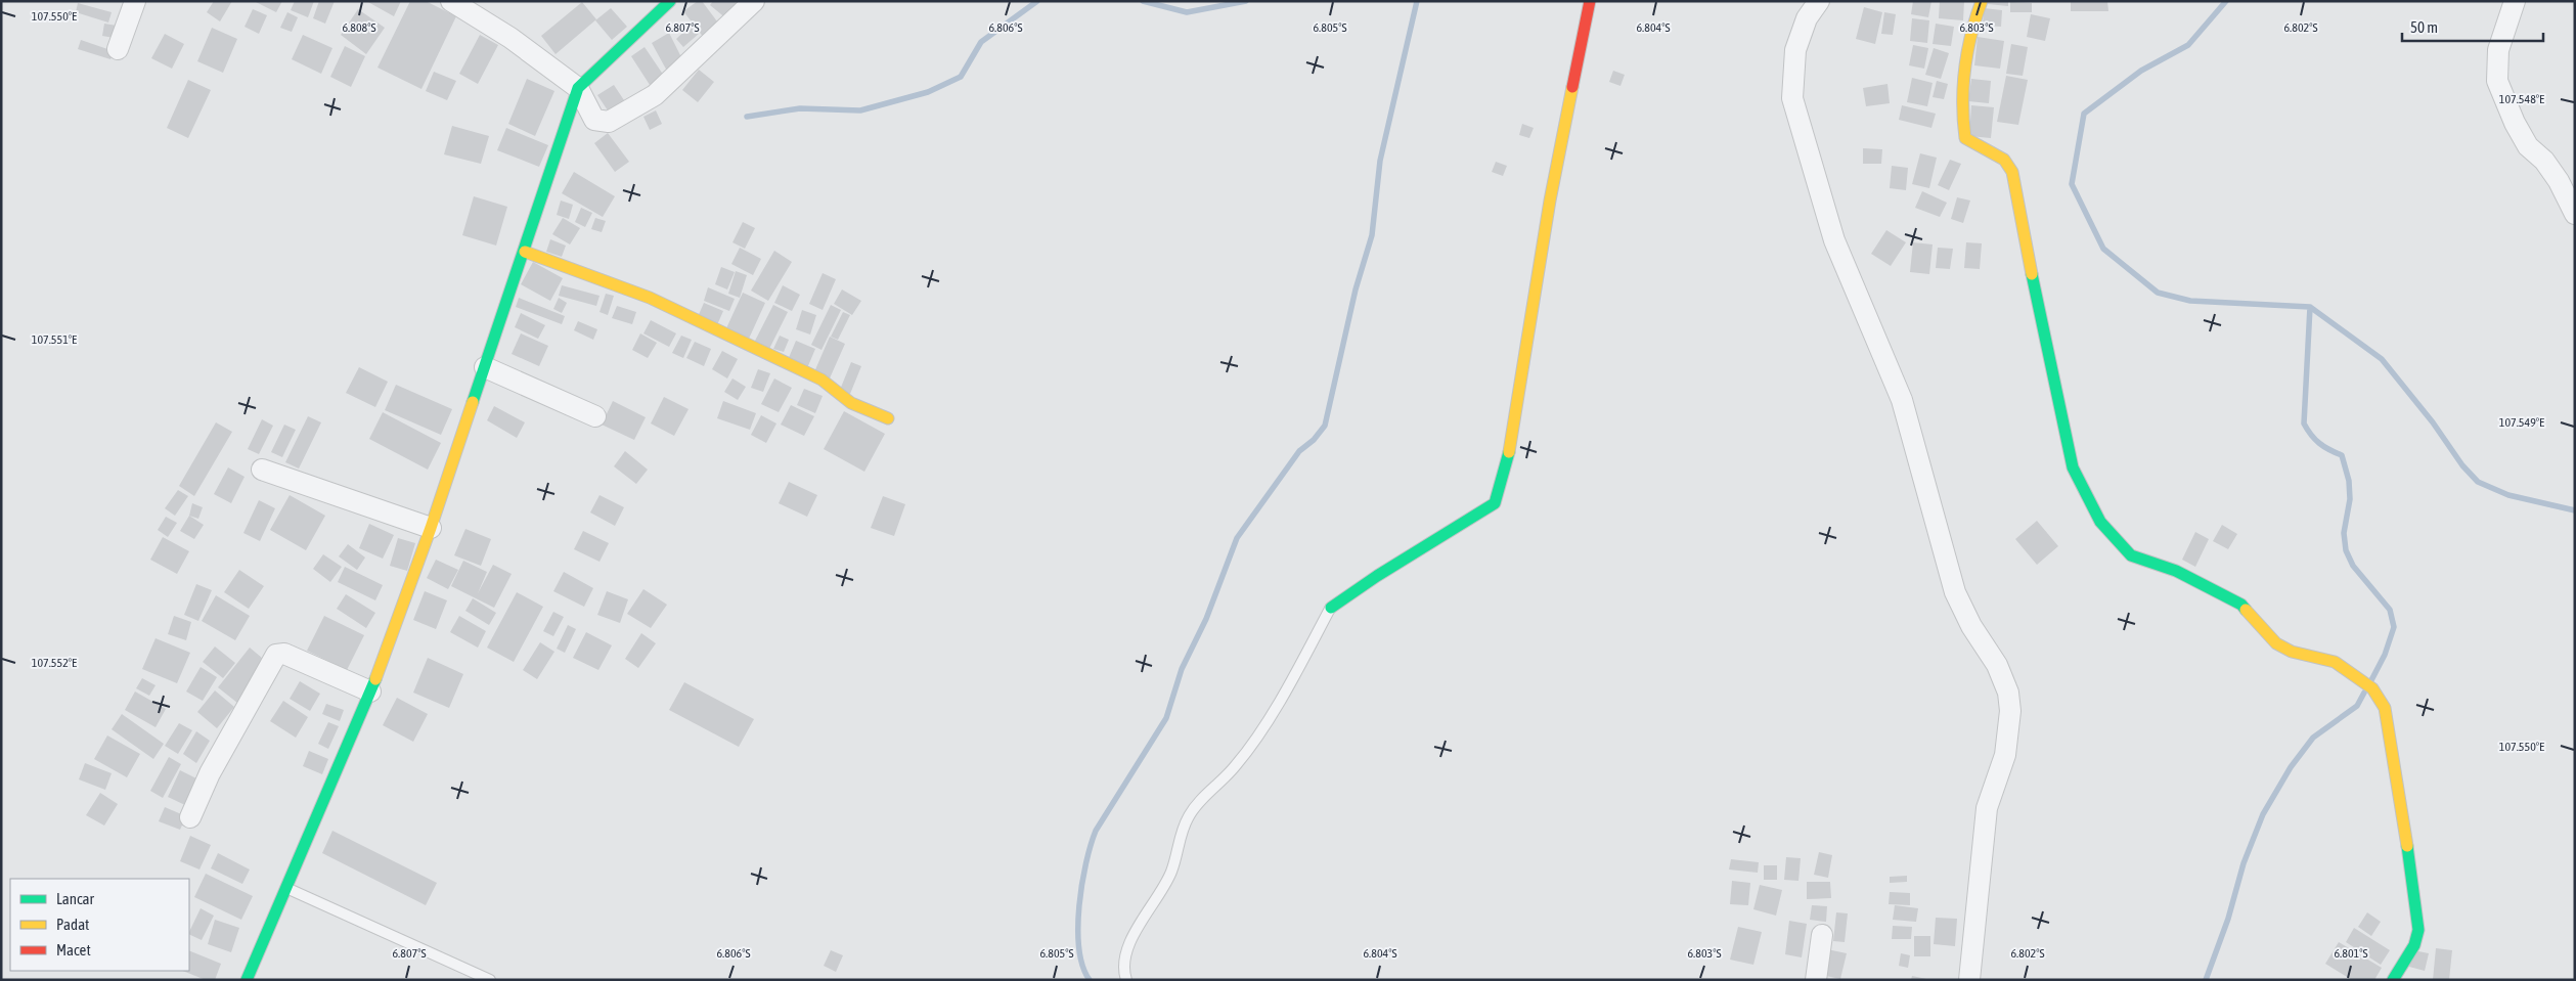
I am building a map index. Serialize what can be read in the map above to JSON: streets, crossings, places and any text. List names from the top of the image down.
{
  "legend": ["Lancar", "Padat", "Macet"],
  "scale_bar": "50 m",
  "coordinates": [
    "107.550°E",
    "6.808°S",
    "6.807°S",
    "6.806°S",
    "6.805°S",
    "6.804°S",
    "6.803°S",
    "6.802°S",
    "107.548°E",
    "107.551°E",
    "107.549°E",
    "107.552°E",
    "6.801°S"
  ]
}
